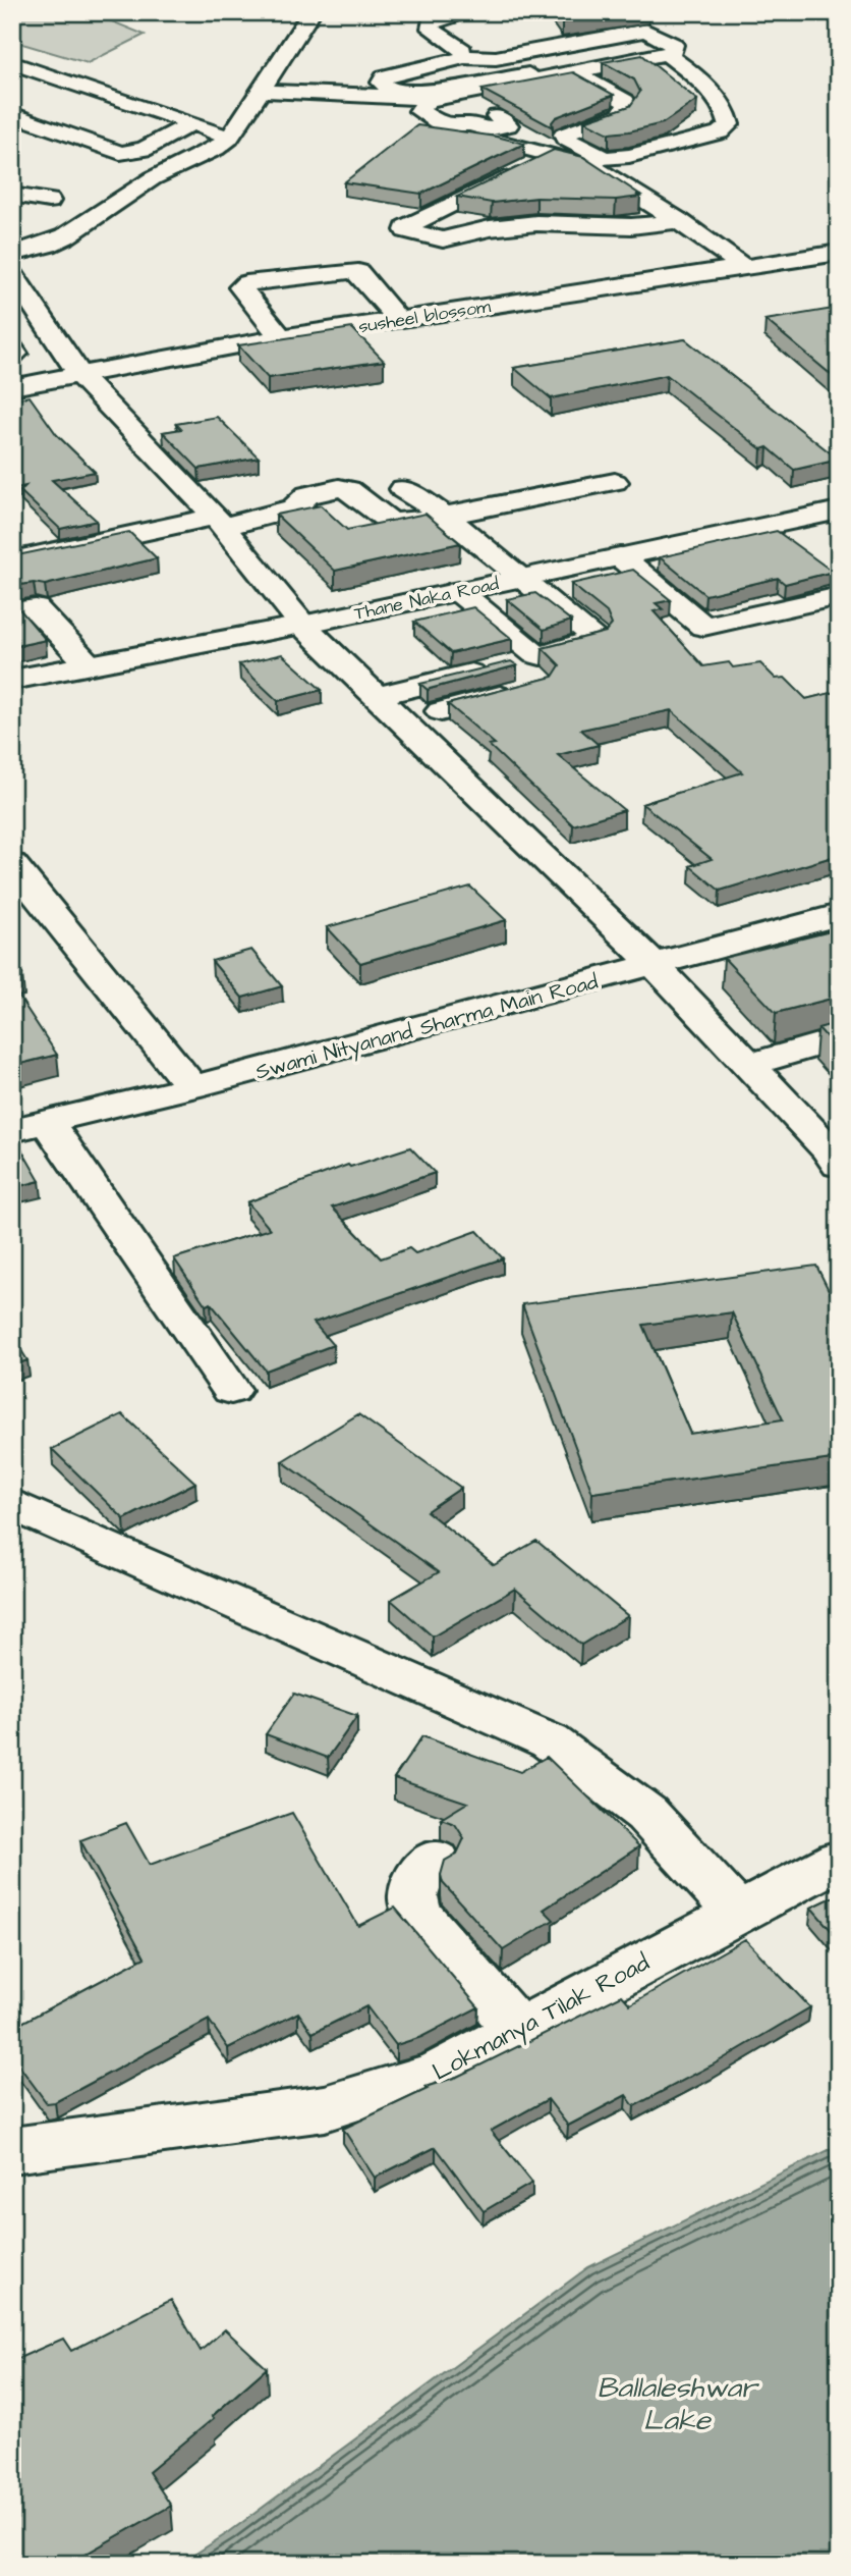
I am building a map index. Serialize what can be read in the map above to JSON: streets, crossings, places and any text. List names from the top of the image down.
{
  "streets": {
    "street": [
      "susheel blossom",
      "Thane Naka Road",
      "Swami Nityanand Sharma Main Road",
      "Lokmanya Tilak Road"
    ]
  },
  "water": ["Ballaleshwar Lake"]
}
